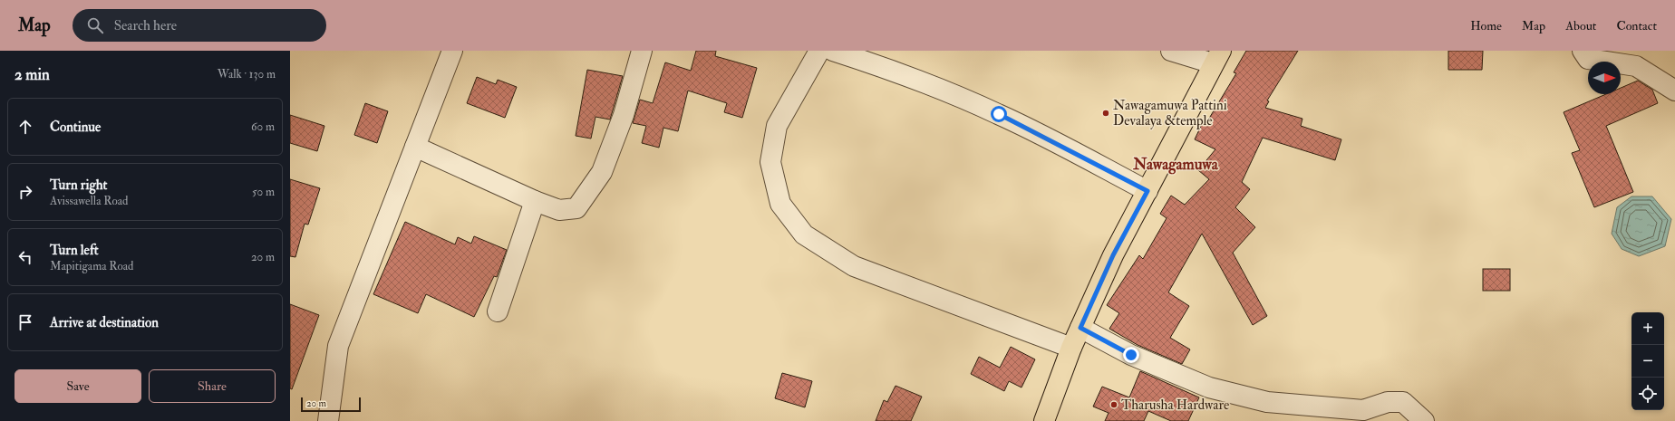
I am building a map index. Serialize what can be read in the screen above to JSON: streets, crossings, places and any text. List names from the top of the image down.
{
  "districts": ["Nawagamuwa"],
  "places": ["Nawagamuwa Pattini Devalaya &temple", "Tharusha Hardware"],
  "scale_bar": "20 m",
  "north": "right",
  "page": {
    "header": "Map",
    "search": "Search here",
    "nav": [
      "Home",
      "Map",
      "About",
      "Contact"
    ],
    "heading": ["2 min", "Walk · 130 m"],
    "list": [
      ["Continue", "60 m"],
      ["Turn right", "Avissawella Road", "50 m"],
      ["Turn left", "Mapitigama Road", "20 m"],
      "Arrive at destination"
    ],
    "map_buttons": ["+", "−"],
    "buttons": ["Save", "Share"],
    "scale": "20 m"
  }
}
